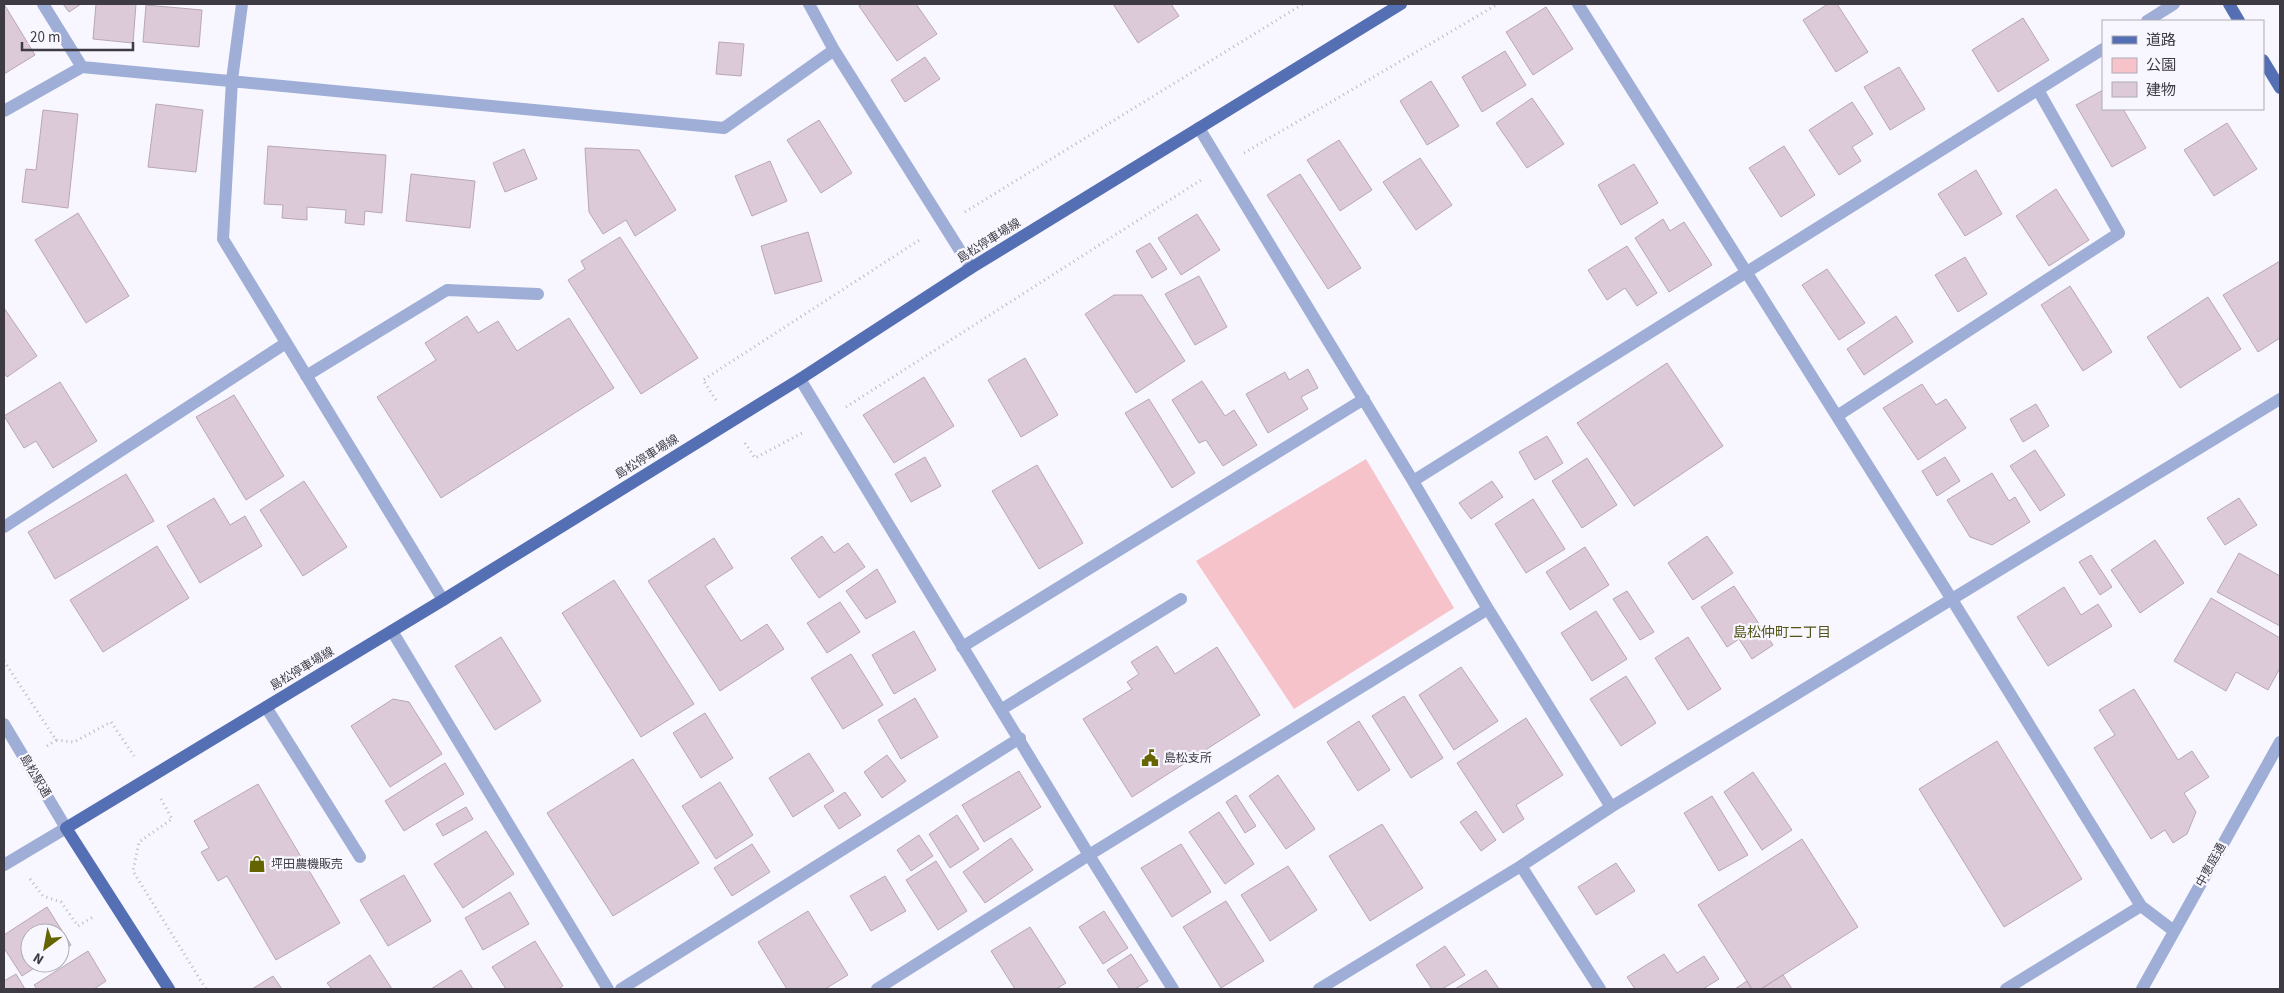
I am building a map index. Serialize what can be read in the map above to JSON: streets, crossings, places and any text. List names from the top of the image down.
{
  "streets": {
    "main road": ["島松停車場線"],
    "street": ["島松駅通", "中恵庭通"]
  },
  "crossings": [
    ["島松停車場線", "島松駅通"]
  ],
  "districts": ["島松仲町二丁目"],
  "places": {
    "public building": ["島松支所"],
    "shop": ["坪田農機販売"]
  },
  "legend": ["道路", "公園", "建物"],
  "scale_bar": "20 m",
  "north": "bottom left"
}
